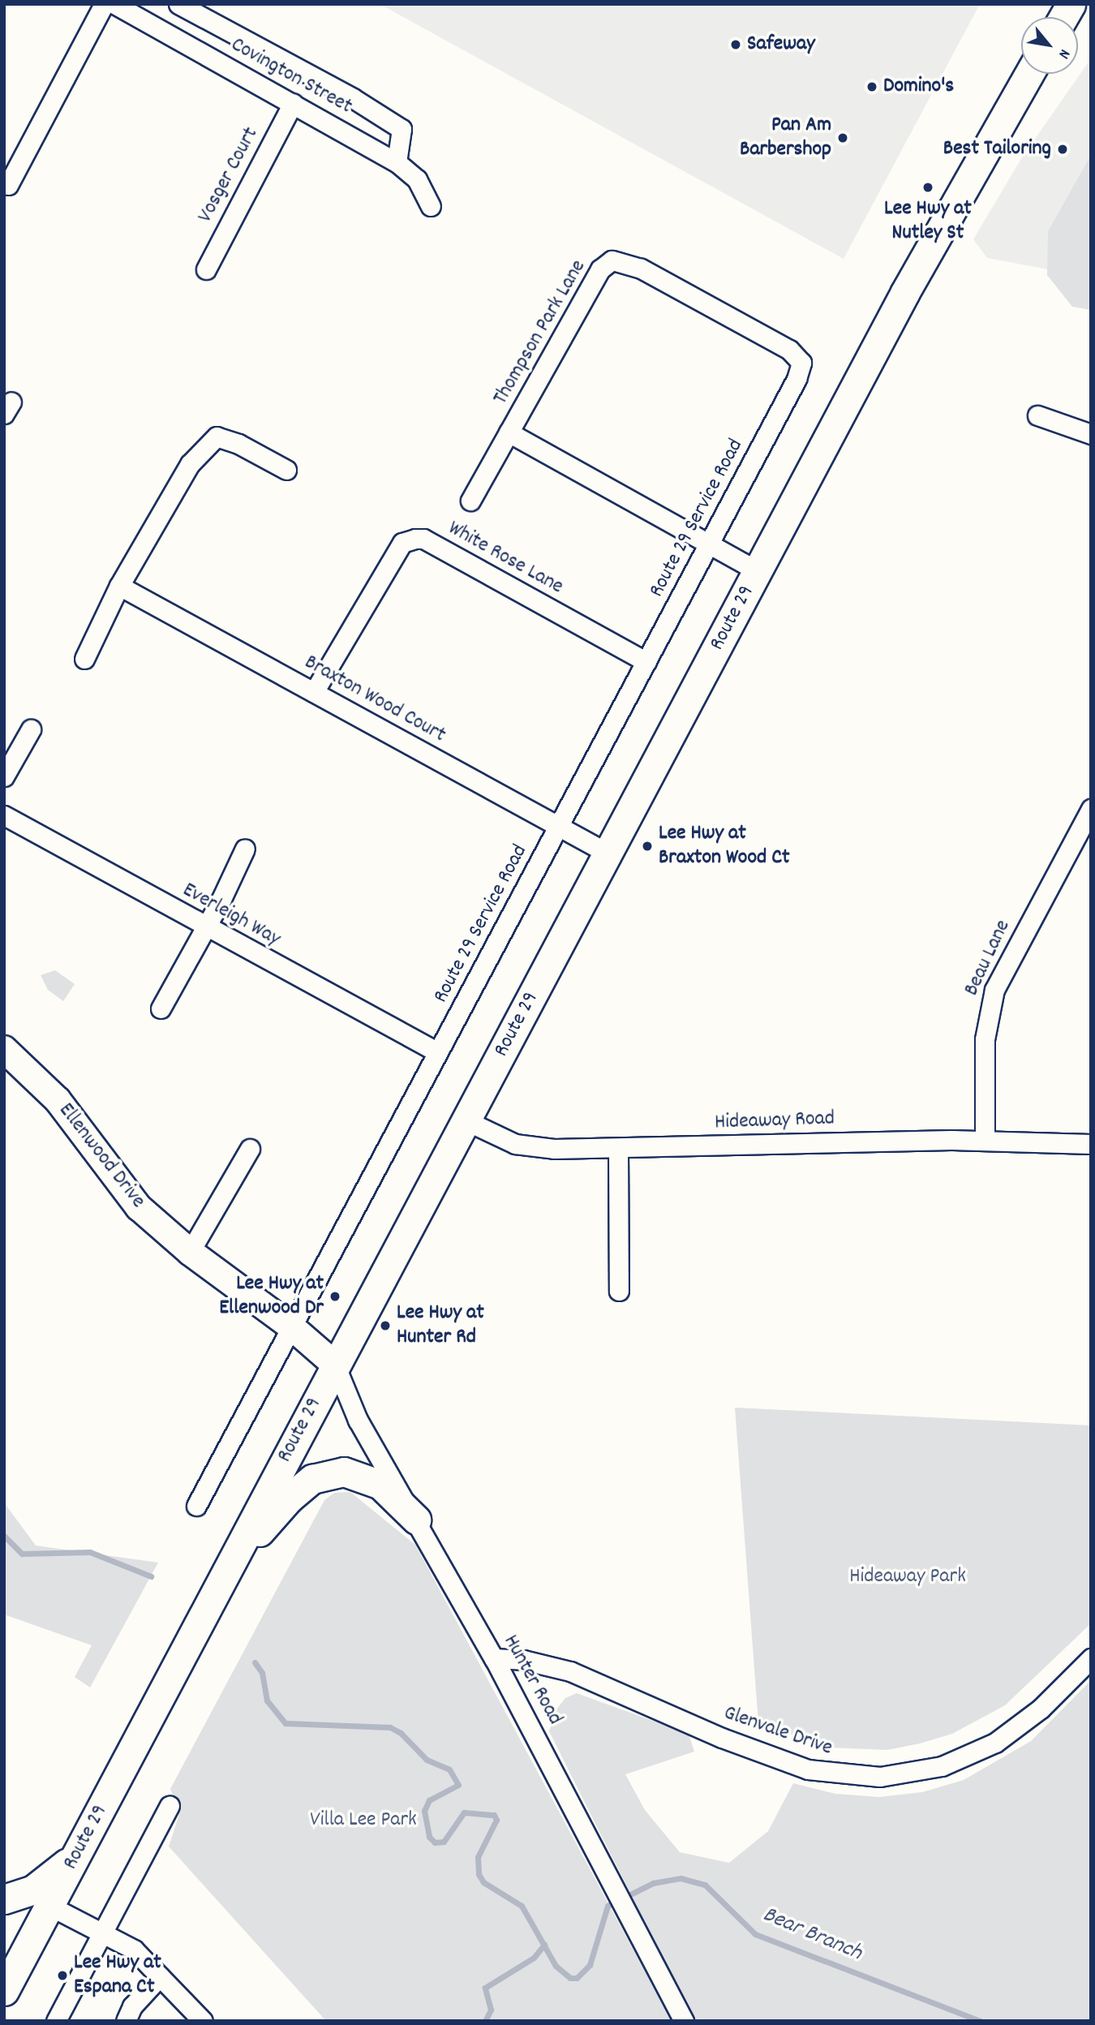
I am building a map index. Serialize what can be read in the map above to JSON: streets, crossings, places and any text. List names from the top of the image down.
{
  "streets": {
    "main road": ["Route 29"],
    "street": [
      "Covington Street",
      "Vosger Court",
      "Thompson Park Lane",
      "Route 29 Service Road",
      "White Rose Lane",
      "Braxton Wood Court",
      "Everleigh Way",
      "Beau Lane",
      "Hideaway Road",
      "Ellenwood Drive",
      "Hunter Road",
      "Glenvale Drive"
    ]
  },
  "crossings": [
    ["Covington Street", "Vosger Court"],
    ["Thompson Park Lane", "Route 29 Service Road"],
    ["Route 29 Service Road", "White Rose Lane"],
    ["Route 29 Service Road", "Braxton Wood Court"],
    ["Route 29 Service Road", "Everleigh Way"],
    ["Route 29 Service Road", "Ellenwood Drive"],
    ["White Rose Lane", "Braxton Wood Court"],
    ["Route 29", "Braxton Wood Court"],
    ["Route 29", "Hideaway Road"],
    ["Route 29", "Ellenwood Drive"],
    ["Route 29", "Hunter Road"],
    ["Beau Lane", "Hideaway Road"],
    ["Ellenwood Drive", "Hunter Road"],
    ["Hunter Road", "Glenvale Drive"]
  ],
  "water": ["Bear Branch"],
  "parks": ["Hideaway Park", "Villa Lee Park"],
  "places": [
    "Safeway",
    "Domino's",
    "Pan Am Barbershop",
    "Best Tailoring",
    "Lee Hwy at Nutley St",
    "Lee Hwy at Braxton Wood Ct",
    "Lee Hwy at Ellenwood Dr",
    "Lee Hwy at Hunter Rd",
    "Lee Hwy at Espana Ct"
  ],
  "north": "bottom right"
}
